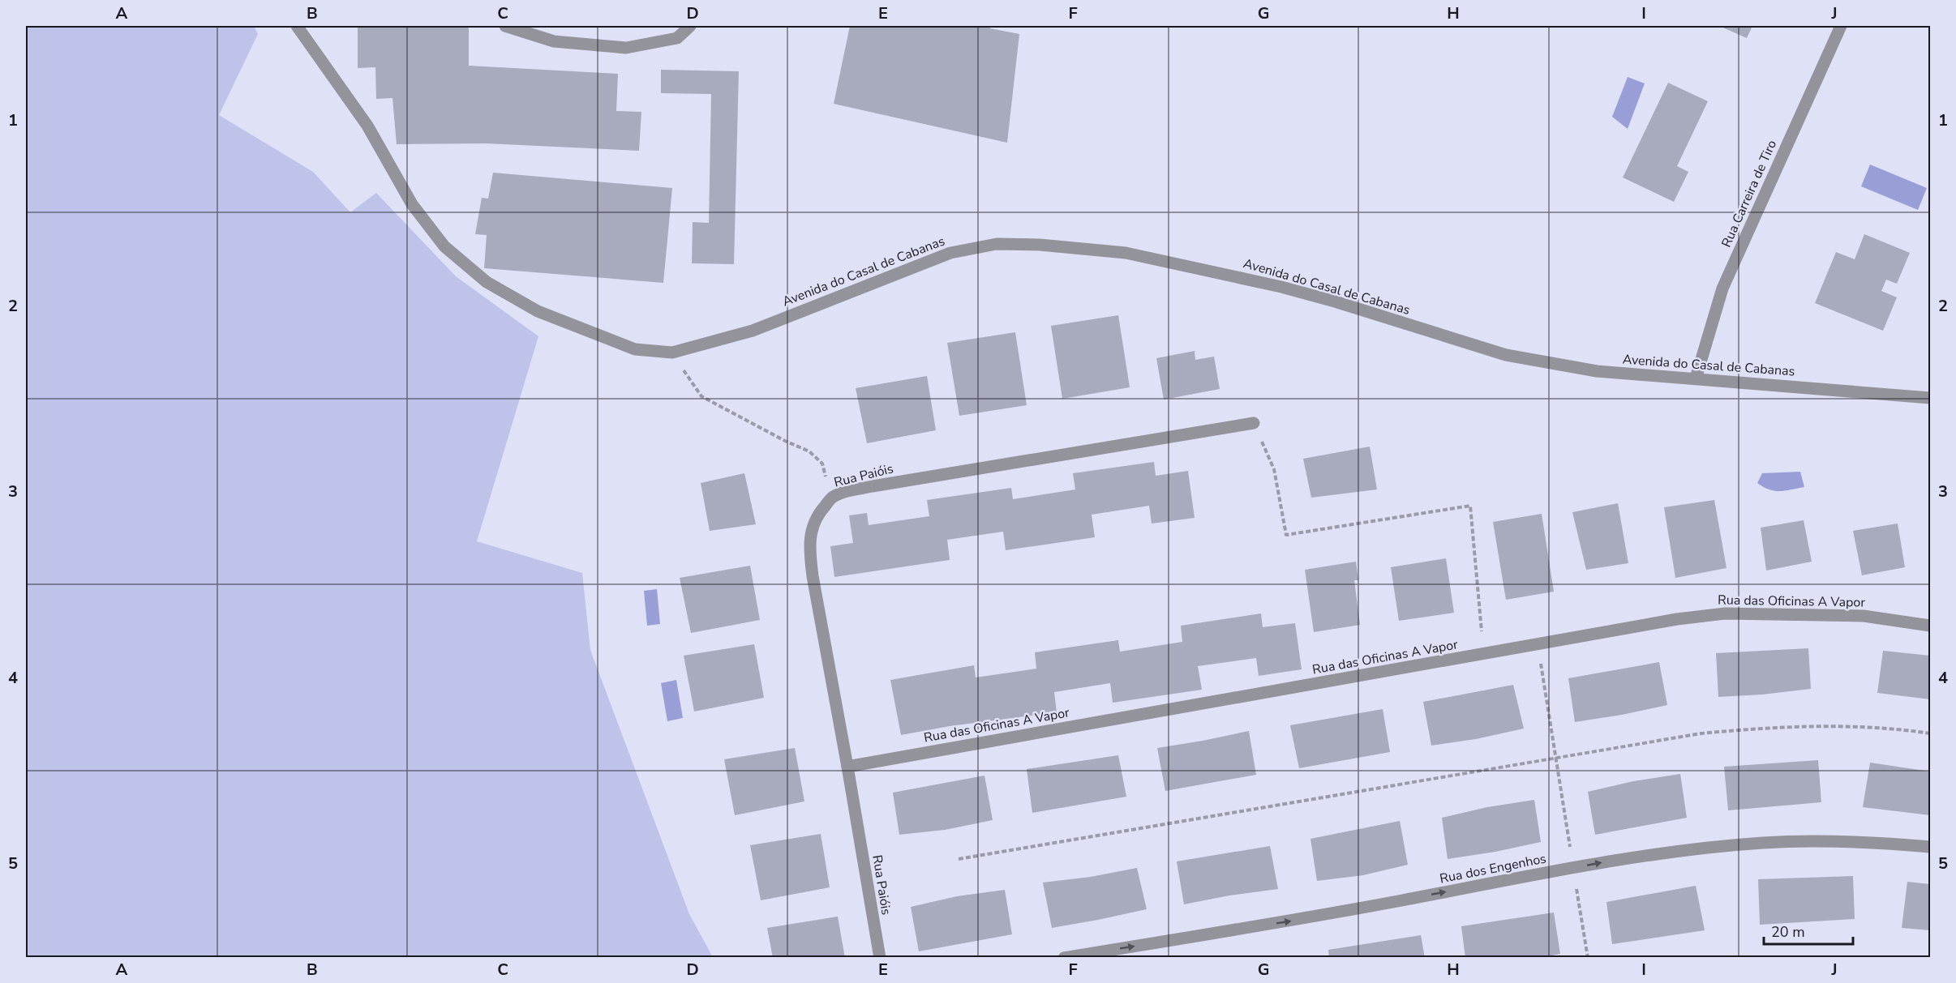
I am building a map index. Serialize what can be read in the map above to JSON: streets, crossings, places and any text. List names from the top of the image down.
{
  "streets": {
    "street": [
      "Rua Carreira de Tiro",
      "Avenida do Casal de Cabanas",
      "Rua Paióis",
      "Rua das Oficinas A Vapor",
      "Rua dos Engenhos"
    ]
  },
  "crossings": [
    ["Rua Carreira de Tiro", "Avenida do Casal de Cabanas"],
    ["Rua Paióis", "Rua das Oficinas A Vapor"]
  ],
  "one_way": ["Rua dos Engenhos"],
  "scale_bar": "20 m",
  "grid": {
    "columns": [
      "A",
      "B",
      "C",
      "D",
      "E",
      "F",
      "G",
      "H",
      "I",
      "J"
    ],
    "rows": [
      "1",
      "2",
      "3",
      "4",
      "5"
    ]
  }
}
